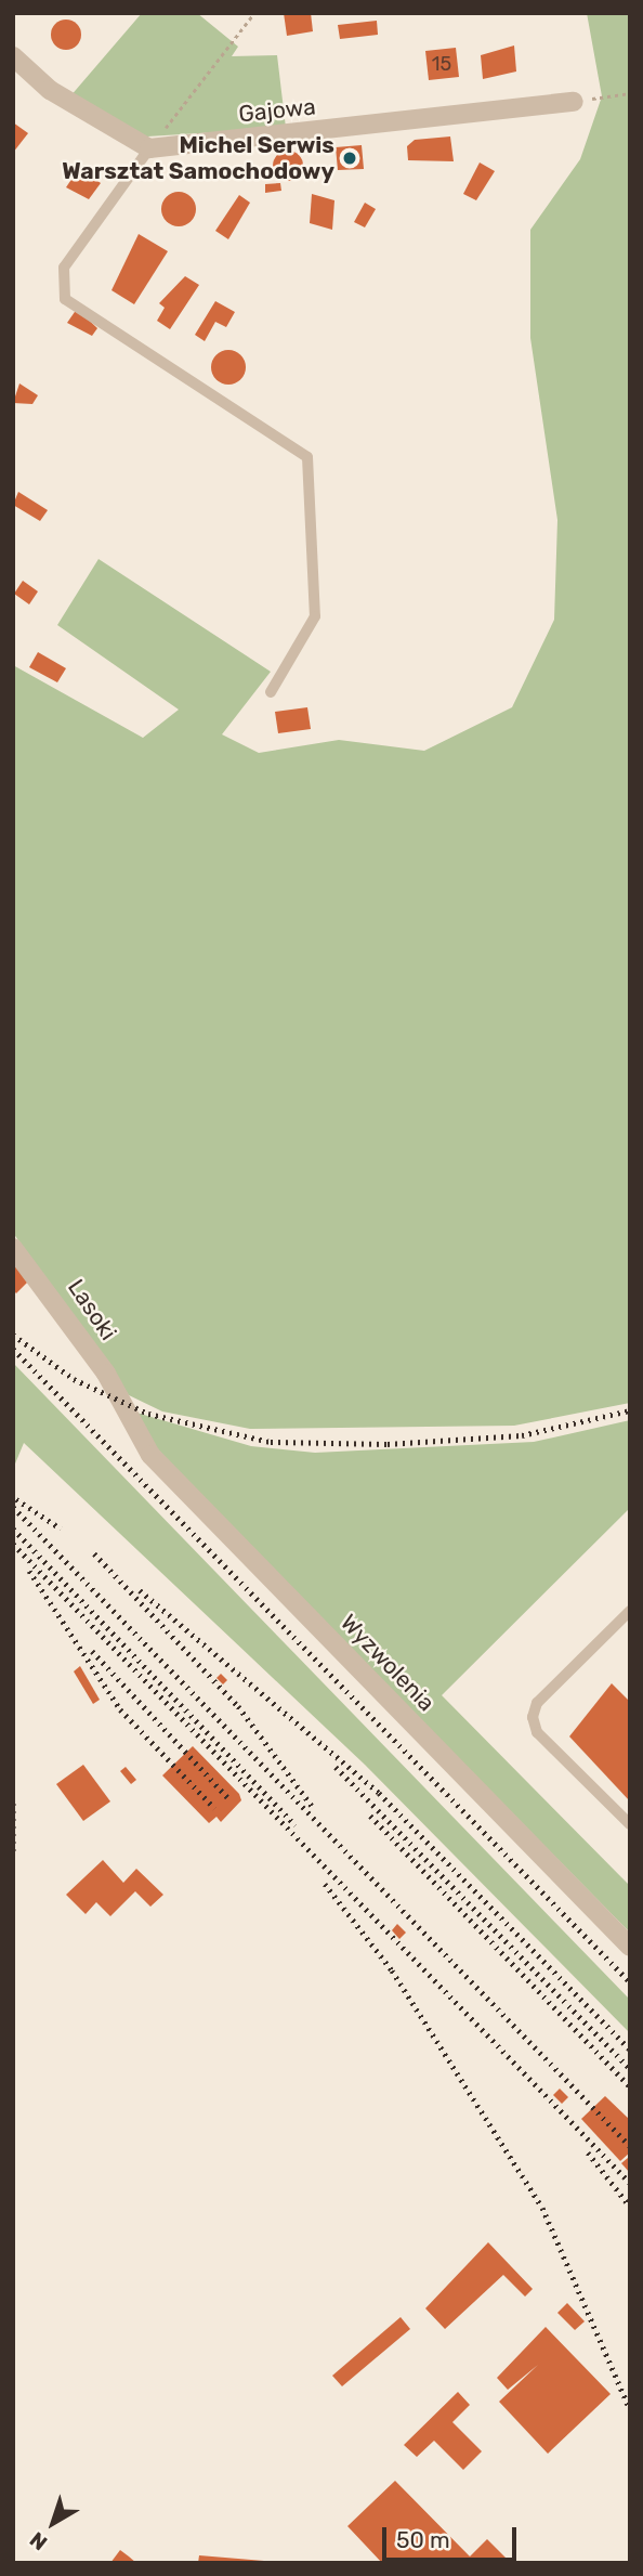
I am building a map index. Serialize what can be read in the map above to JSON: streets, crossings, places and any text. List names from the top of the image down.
{
  "streets": {
    "street": ["Gajowa", "Lasoki", "Wyzwolenia"]
  },
  "crossings": [
    ["Lasoki", "Wyzwolenia"]
  ],
  "places": ["Michel Serwis Warsztat Samochodowy"],
  "house_numbers": ["15"],
  "scale_bar": "50 m",
  "north": "bottom left"
}
